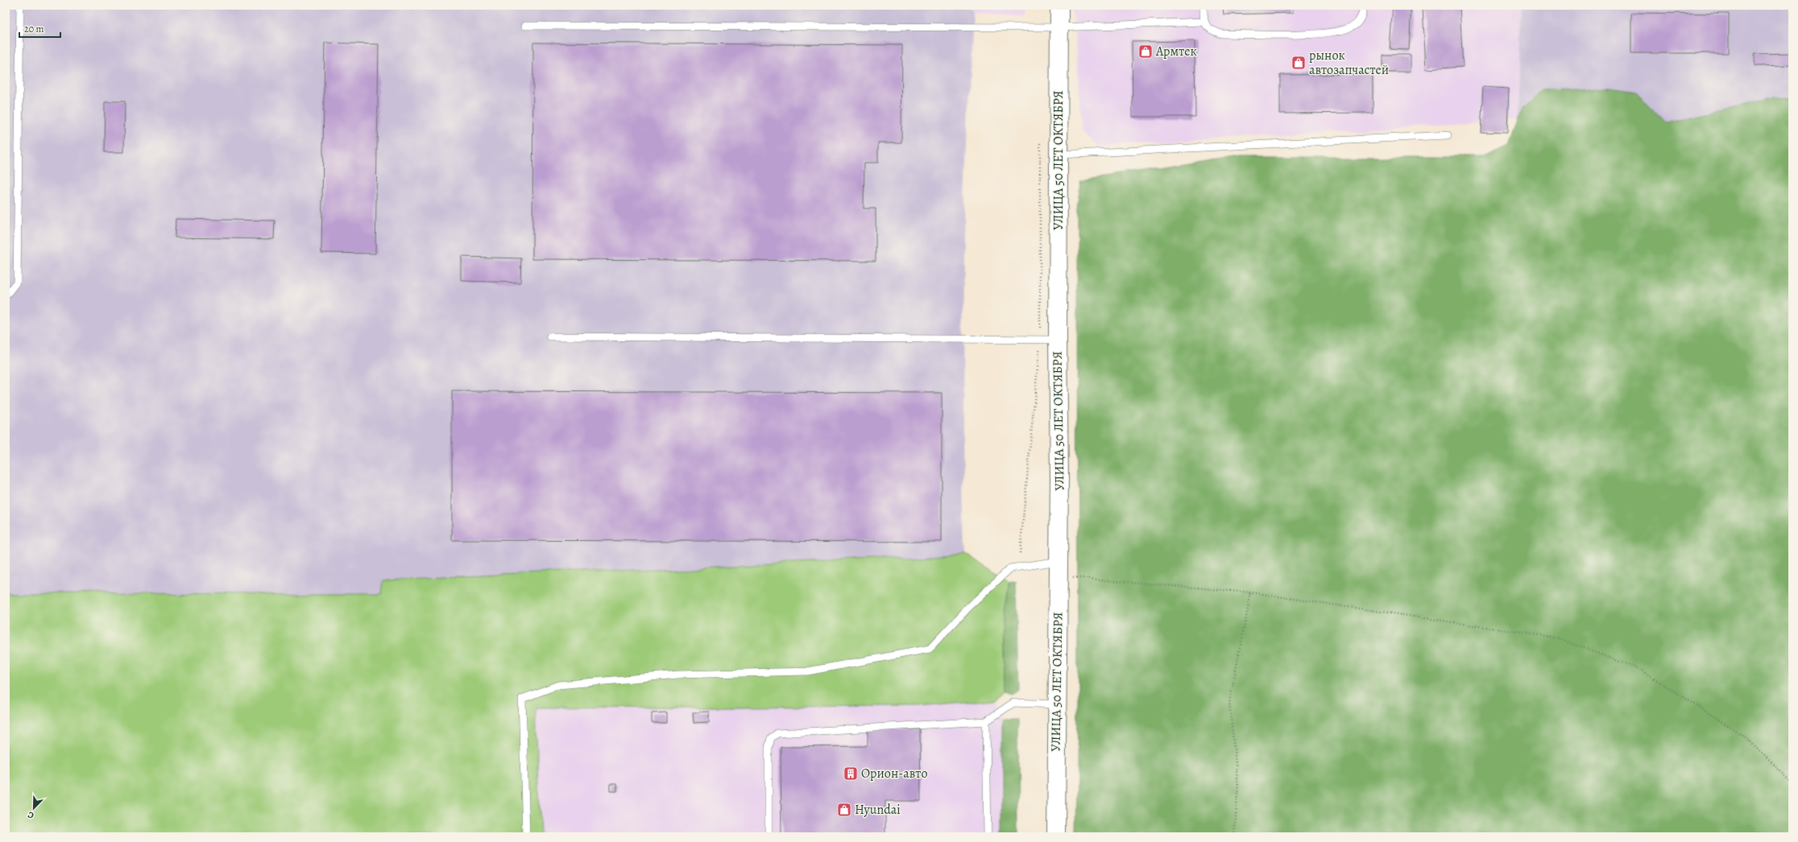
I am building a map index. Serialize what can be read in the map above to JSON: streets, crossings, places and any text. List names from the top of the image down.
{
  "streets": {
    "main road": ["УЛИЦА 50 ЛЕТ ОКТЯБРЯ"]
  },
  "places": {
    "shop": ["Армтек", "рынок автозапчастей", "Hyundai"],
    "building": ["Орион-авто"]
  },
  "scale_bar": "20 m",
  "north": "bottom left"
}
